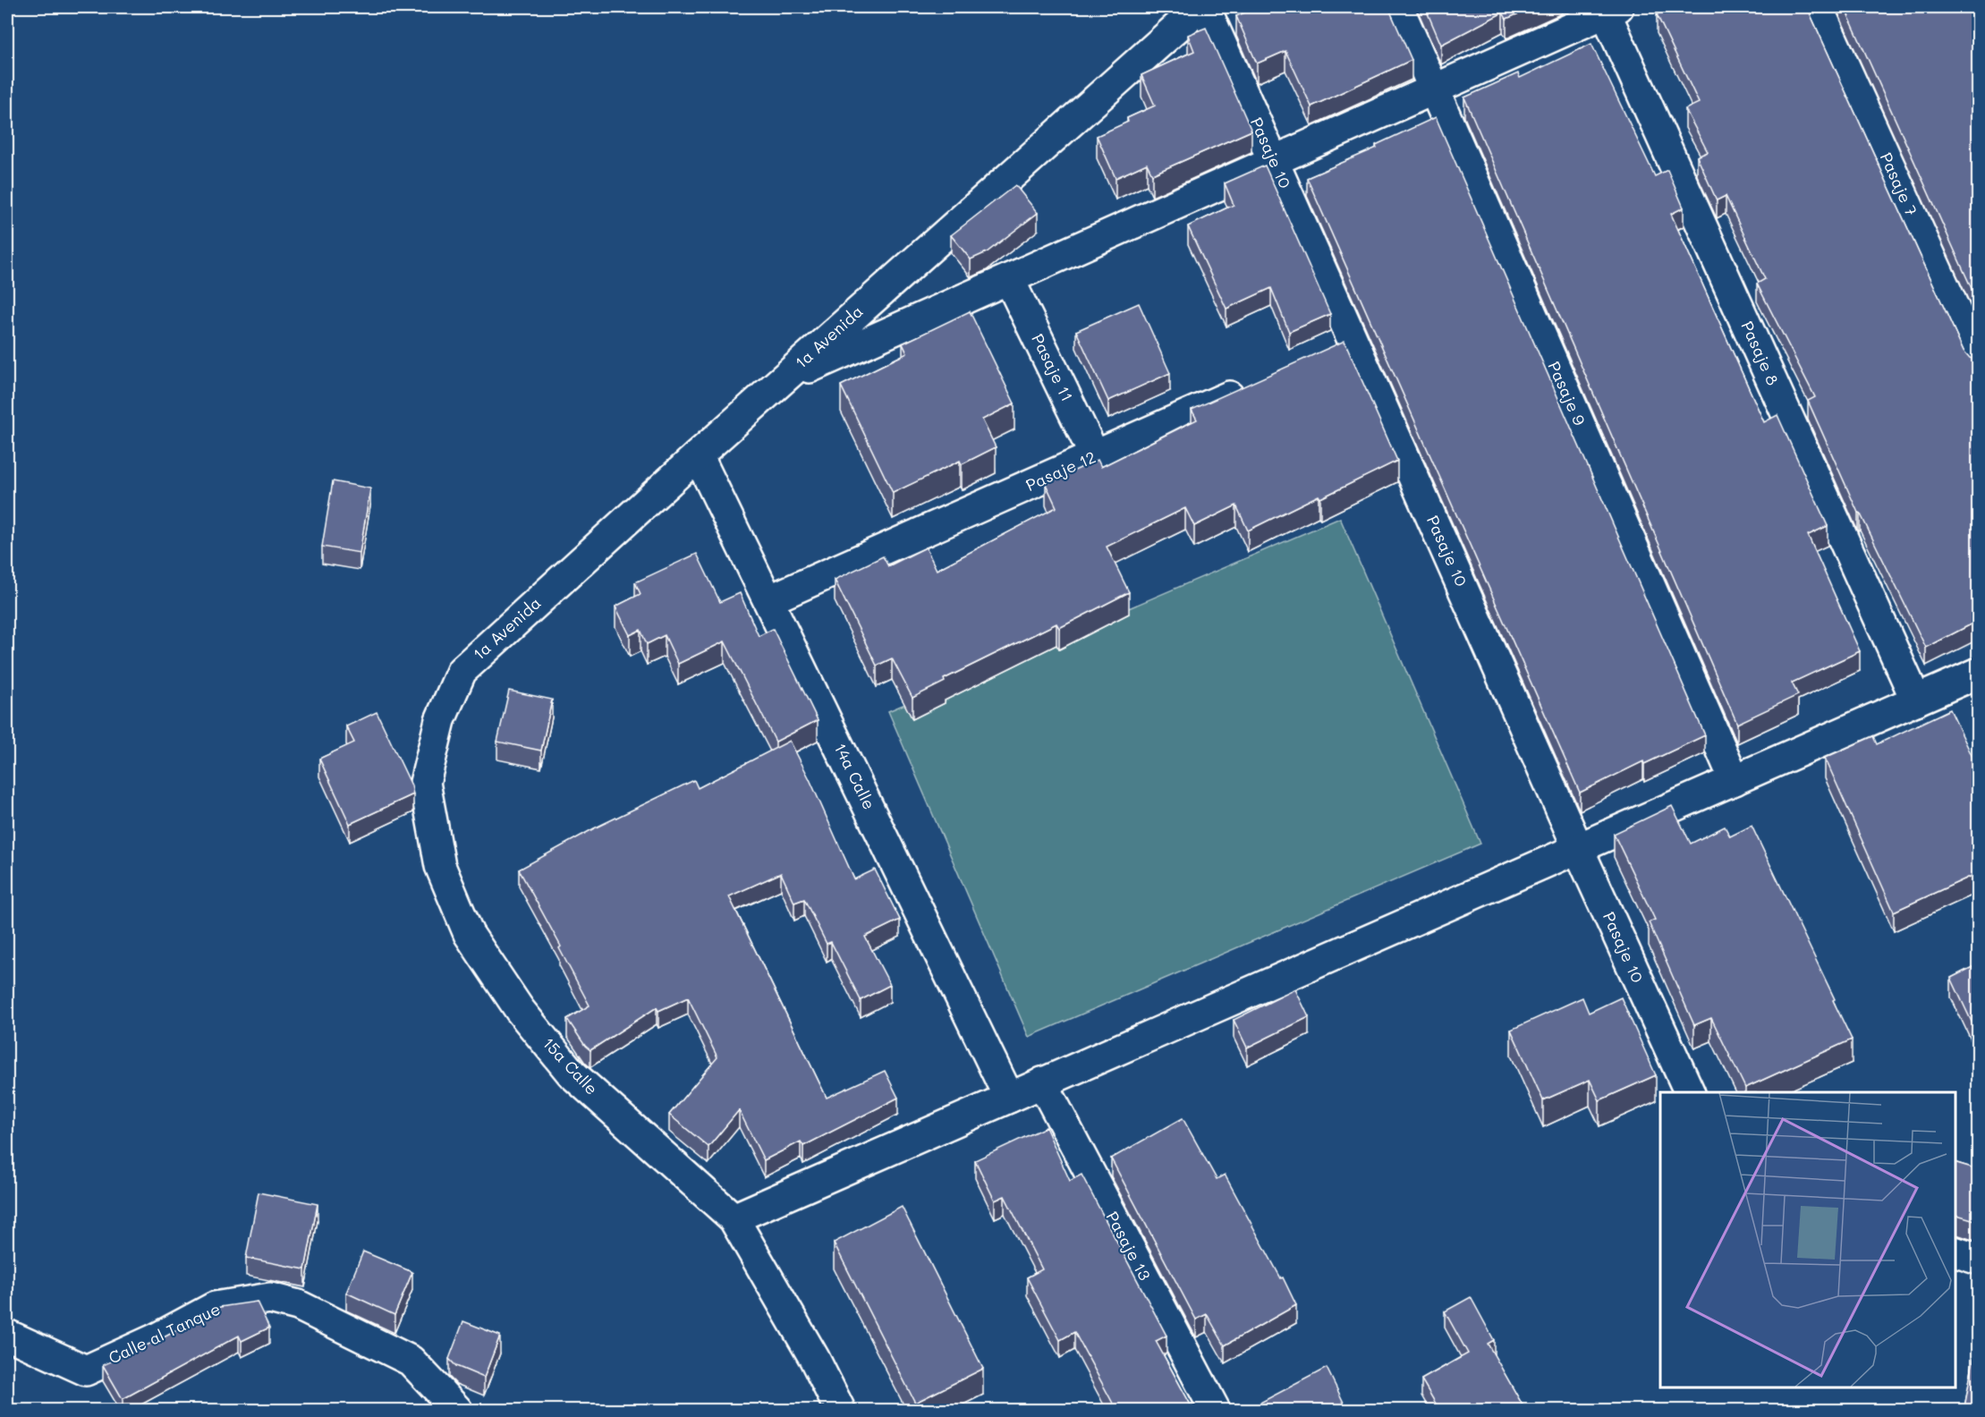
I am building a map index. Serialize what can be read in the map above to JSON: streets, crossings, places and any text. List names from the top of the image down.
{
  "streets": {
    "street": [
      "Pasaje 10",
      "Pasaje 7",
      "1a Avenida",
      "Pasaje 8",
      "Pasaje 11",
      "Pasaje 9",
      "Pasaje 12",
      "14a Calle",
      "15a Calle",
      "Pasaje 13",
      "Calle al Tanque"
    ]
  },
  "crossings": [
    ["1a Avenida", "14a Calle"],
    ["1a Avenida", "15a Calle"],
    ["Pasaje 11", "Pasaje 12"],
    ["Pasaje 12", "14a Calle"]
  ]
}
